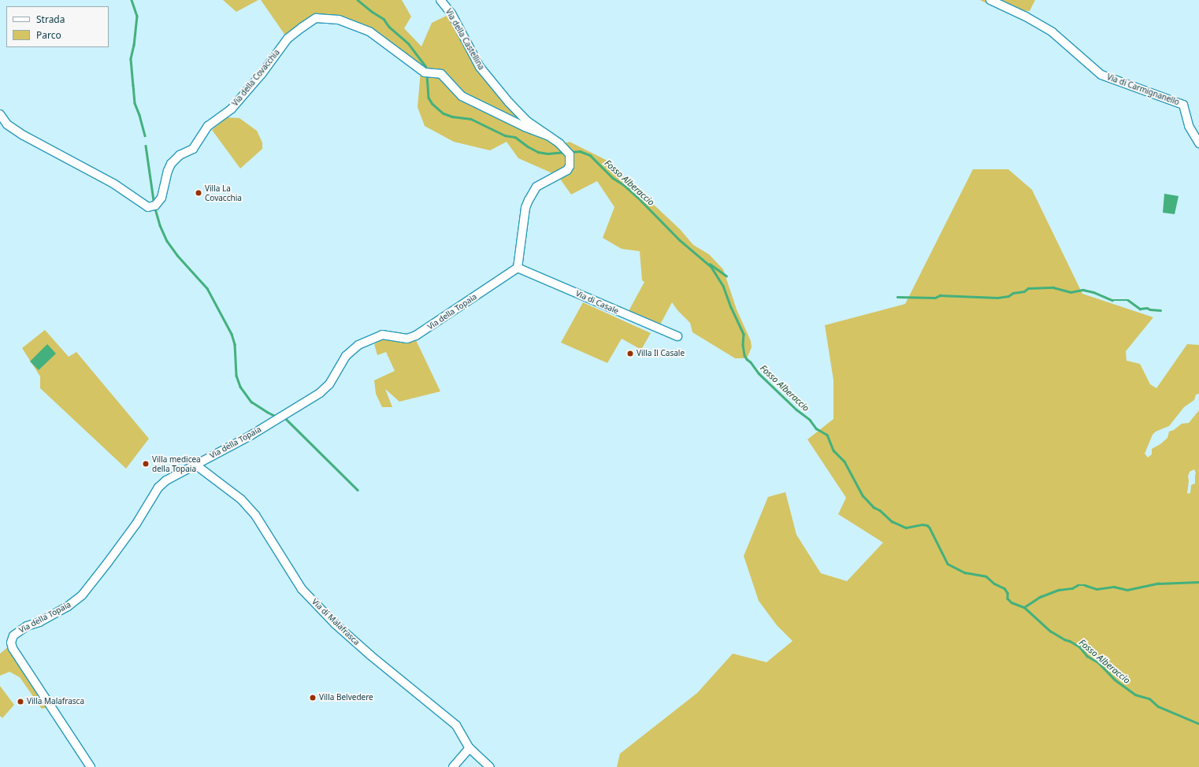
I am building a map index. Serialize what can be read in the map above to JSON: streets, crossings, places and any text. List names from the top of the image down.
{
  "streets": {
    "street": [
      "Via della Castellina",
      "Via della Covacchia",
      "Via di Carmignanello",
      "Via di Casale",
      "Via della Topaia",
      "Via di Malafrasca"
    ]
  },
  "crossings": [
    ["Via della Castellina", "Via della Covacchia"],
    ["Via della Castellina", "Via di Casale"],
    ["Via della Castellina", "Via della Topaia"],
    ["Via di Casale", "Via della Topaia"],
    ["Via della Topaia", "Via di Malafrasca"]
  ],
  "water": ["Fosso Alberaccio"],
  "places": [
    "Villa La Covacchia",
    "Villa Il Casale",
    "Villa medicea della Topaia",
    "Villa Belvedere",
    "Villa Malafrasca"
  ],
  "legend": ["Strada", "Parco"]
}
